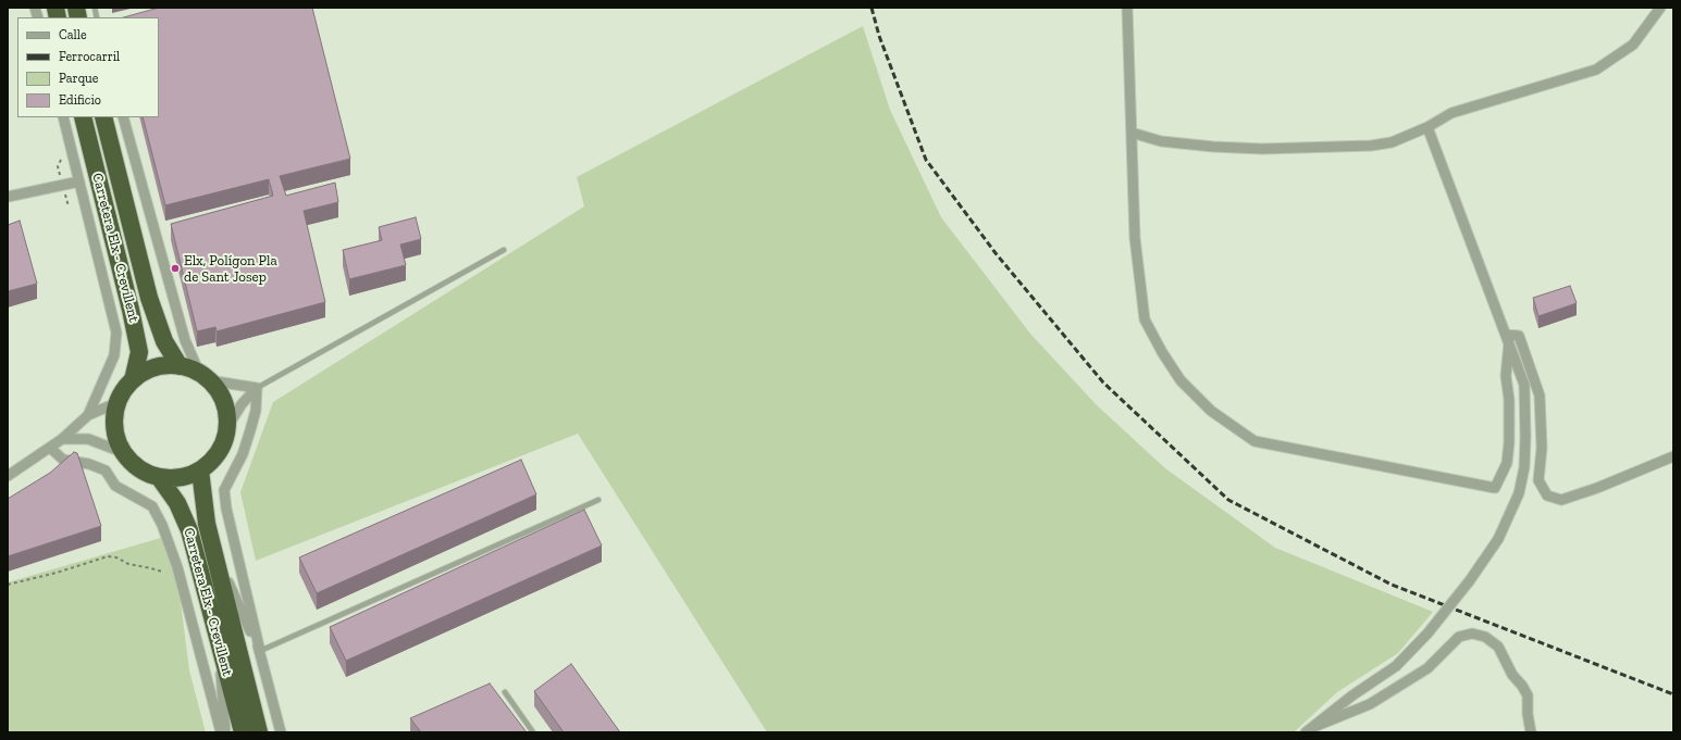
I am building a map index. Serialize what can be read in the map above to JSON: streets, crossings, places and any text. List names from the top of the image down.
{
  "streets": {
    "highway": ["Carretera Elx - Crevillent"]
  },
  "places": ["Elx, Polígon Pla de Sant Josep"],
  "legend": [
    "Calle",
    "Ferrocarril",
    "Parque",
    "Edificio"
  ]
}
